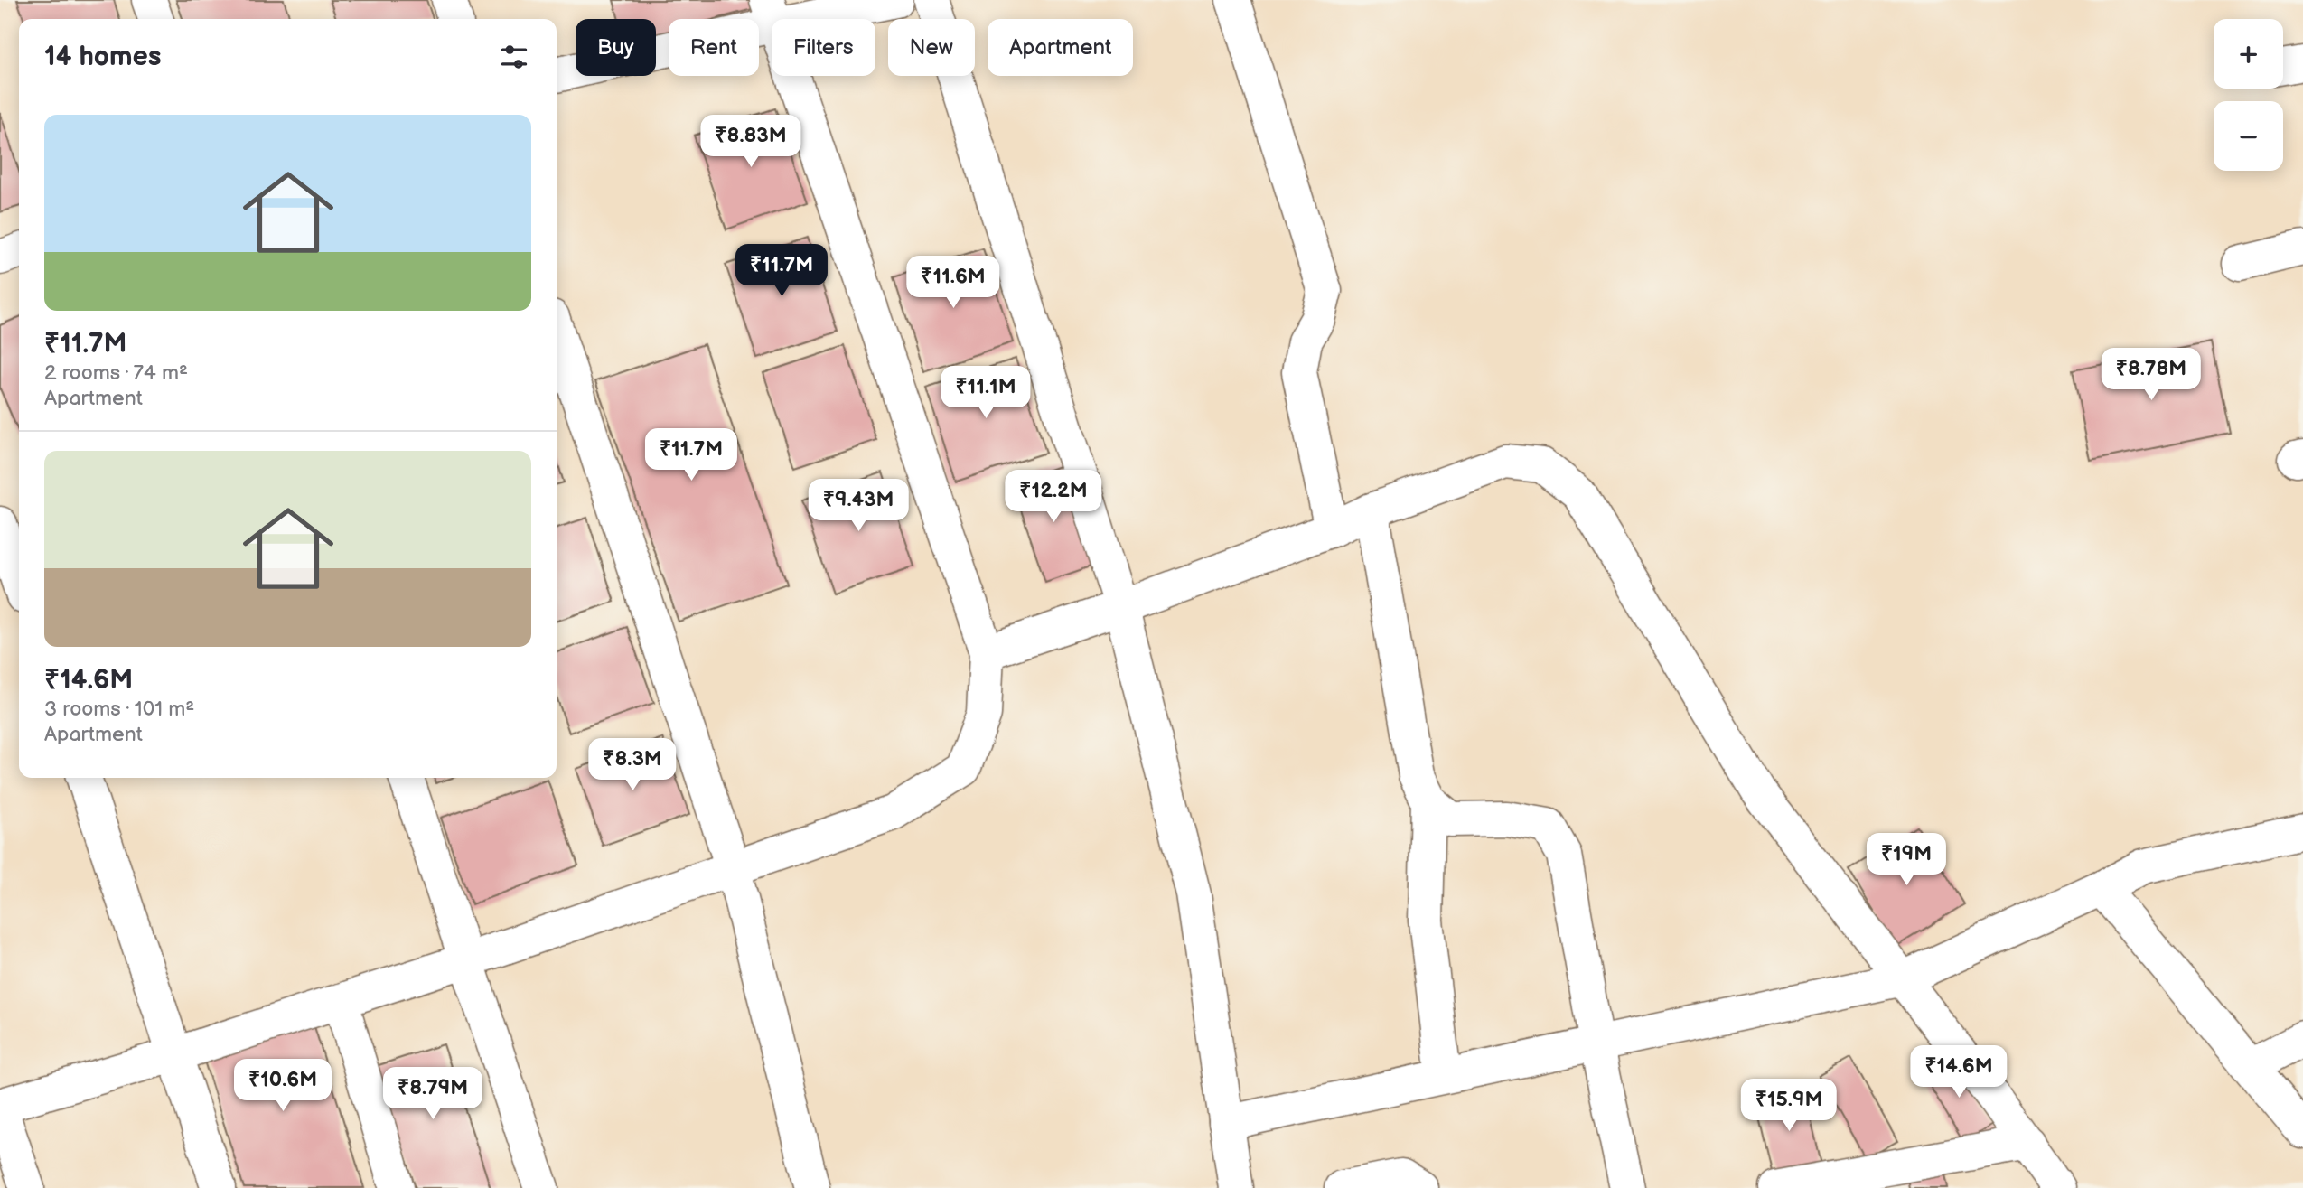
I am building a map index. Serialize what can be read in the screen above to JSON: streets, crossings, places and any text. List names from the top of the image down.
{
  "page": {
    "map_buttons": ["+", "−"],
    "chip": [
      "Buy",
      "Rent",
      "Filters",
      "New",
      "Apartment"
    ],
    "heading": "14 homes",
    "list": [
      {
        "name": "₹11.7M",
        "note": "2 rooms · 74 m² · Apartment"
      },
      {
        "name": "₹14.6M",
        "note": "3 rooms · 101 m² · Apartment"
      }
    ],
    "price": [
      "₹8.83M",
      "₹11.7M",
      "₹11.6M",
      "₹8.78M",
      "₹11.1M",
      "₹11.7M",
      "₹12.2M",
      "₹9.43M",
      "₹8.3M",
      "₹19M",
      "₹14.6M",
      "₹10.6M",
      "₹8.79M",
      "₹15.9M"
    ]
  }
}
